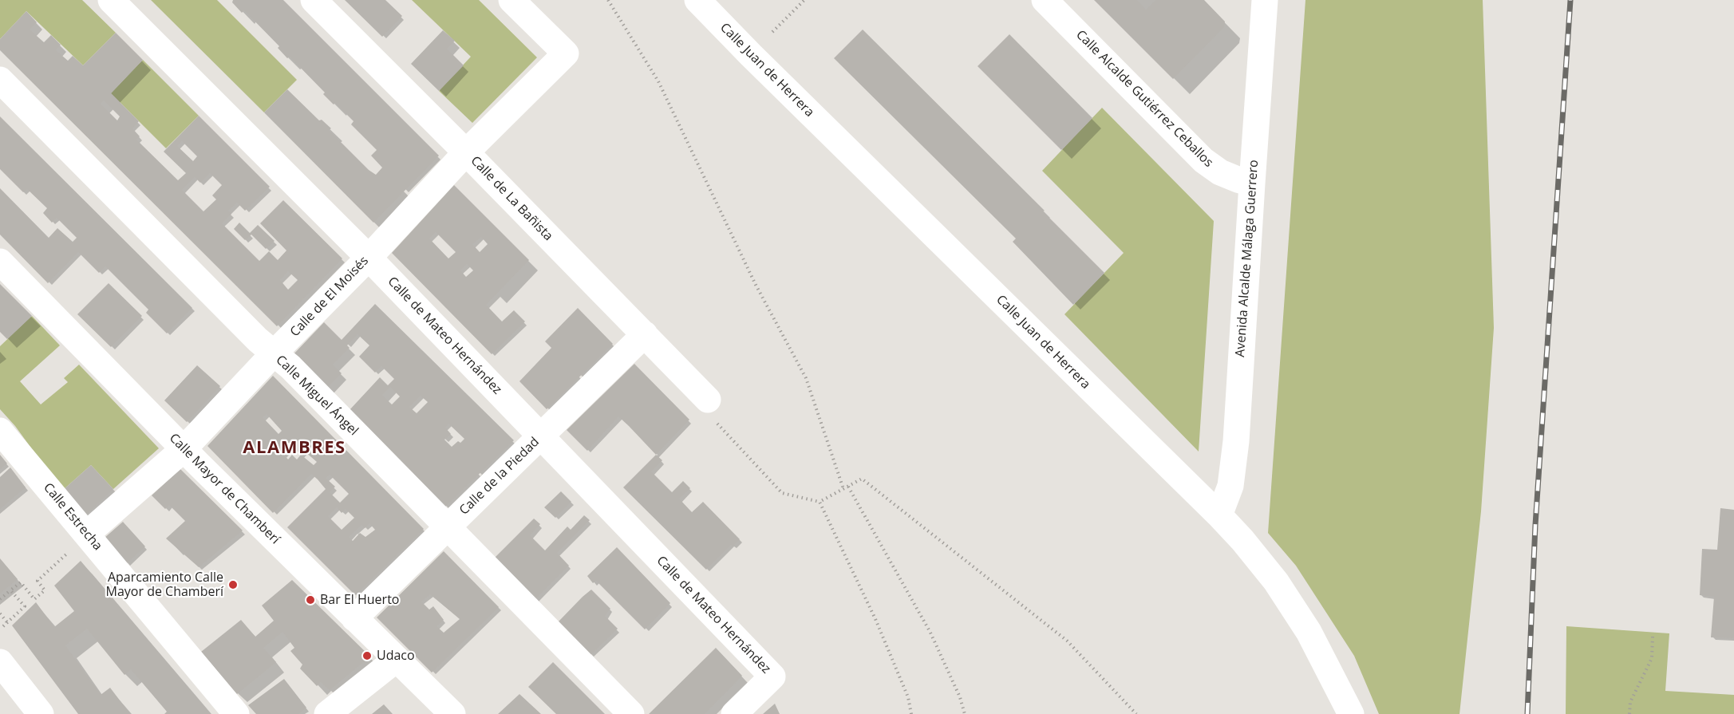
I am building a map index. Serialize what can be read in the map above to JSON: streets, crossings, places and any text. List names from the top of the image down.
{
  "streets": {
    "street": [
      "Calle Juan de Herrera",
      "Calle Alcalde Gutiérrez Ceballos",
      "Calle de La Bañista",
      "Avenida Alcalde Málaga Guerrero",
      "Calle de El Moisés",
      "Calle de Mateo Hernández",
      "Calle Miguel Ángel",
      "Calle de la Piedad",
      "Calle Mayor de Chamberí",
      "Calle Estrecha"
    ]
  },
  "crossings": [
    ["Calle Juan de Herrera", "Avenida Alcalde Málaga Guerrero"],
    ["Calle Alcalde Gutiérrez Ceballos", "Avenida Alcalde Málaga Guerrero"],
    ["Calle de La Bañista", "Calle de El Moisés"],
    ["Calle de La Bañista", "Calle de la Piedad"],
    ["Calle de El Moisés", "Calle de Mateo Hernández"],
    ["Calle de El Moisés", "Calle Miguel Ángel"],
    ["Calle de El Moisés", "Calle Mayor de Chamberí"],
    ["Calle de El Moisés", "Calle Estrecha"],
    ["Calle de Mateo Hernández", "Calle de la Piedad"],
    ["Calle Miguel Ángel", "Calle de la Piedad"],
    ["Calle de la Piedad", "Calle Mayor de Chamberí"]
  ],
  "districts": ["ALAMBRES"],
  "places": ["Aparcamiento Calle Mayor de Chamberí", "Bar El Huerto", "Udaco"]
}
